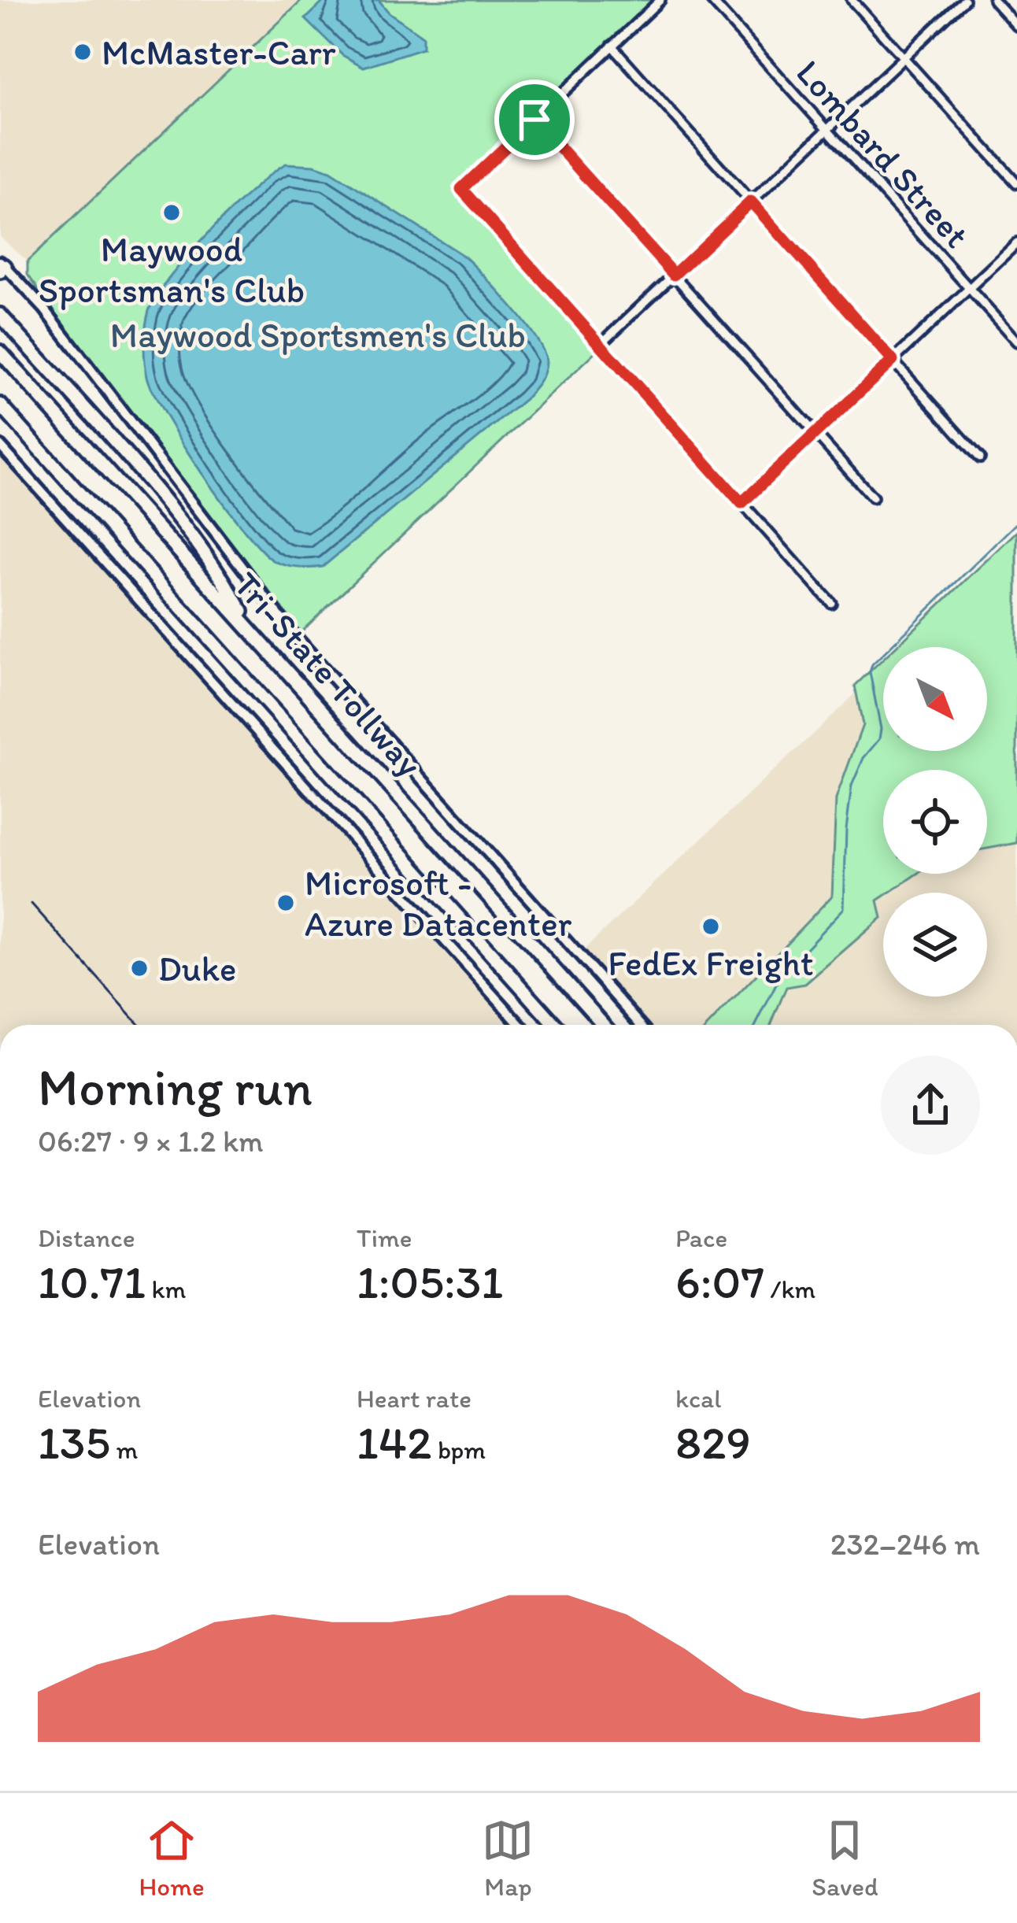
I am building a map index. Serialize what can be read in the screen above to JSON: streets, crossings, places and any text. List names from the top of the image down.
{
  "streets": {
    "highway": ["Tri-State Tollway"],
    "street": ["Lombard Street"]
  },
  "parks": ["Maywood Sportsmen's Club"],
  "places": [
    "McMaster-Carr",
    "Maywood Sportsman's Club",
    "Microsoft - Azure Datacenter",
    "FedEx Freight",
    "Duke"
  ],
  "north": "bottom right",
  "page": {
    "heading": ["Morning run", "06:27 · 9 × 1.2 km"],
    "stats": [
      ["Distance", "10.71 km"],
      ["Time", "1:05:31"],
      ["Pace", "6:07 /km"],
      ["Elevation", "135 m"],
      ["Heart rate", "142 bpm"],
      ["kcal", "829"]
    ],
    "chart": ["Elevation", "232–246 m"],
    "tabs": ["Home", "Map", "Saved"]
  }
}
